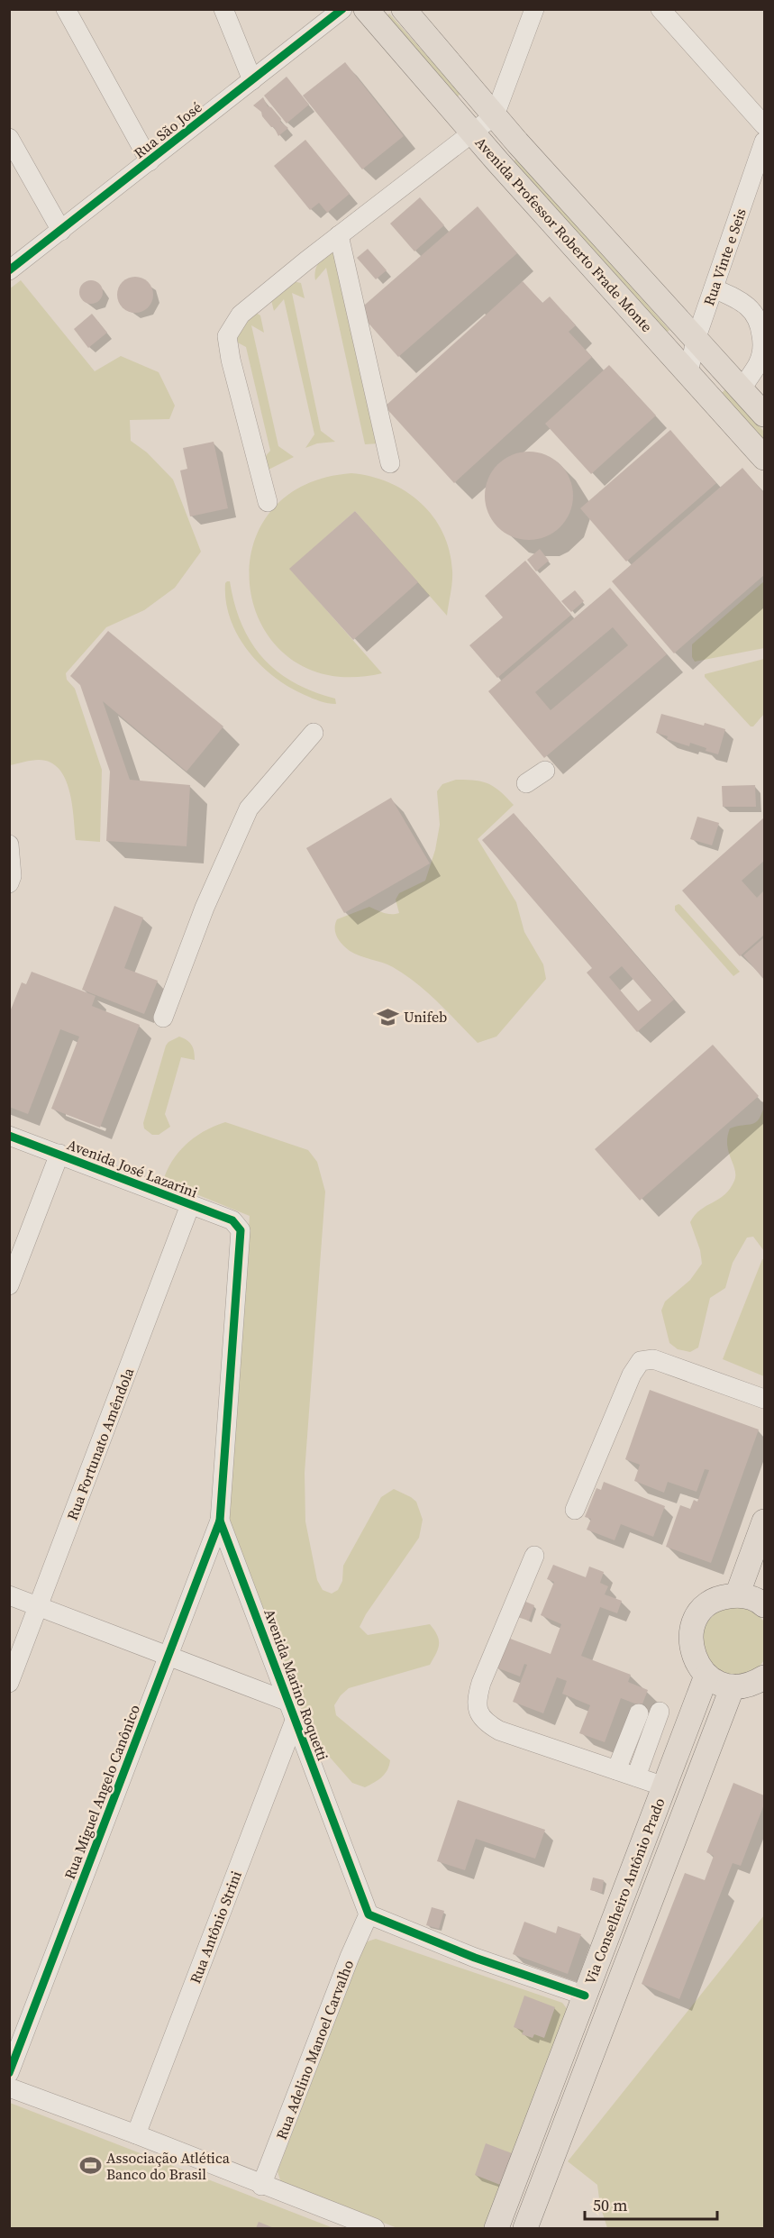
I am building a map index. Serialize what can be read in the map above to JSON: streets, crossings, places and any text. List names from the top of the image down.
{
  "streets": {
    "main road": ["Avenida Professor Roberto Frade Monte", "Via Conselheiro Antônio Prado"],
    "street": [
      "Rua São José",
      "Rua Vinte e Seis",
      "Avenida José Lazarini",
      "Rua Fortunato Amêndola",
      "Avenida Marino Roquetti",
      "Rua Miguel Angelo Canônico",
      "Rua Antônio Strini",
      "Rua Adelino Manoel Carvalho"
    ]
  },
  "crossings": [
    ["Avenida Professor Roberto Frade Monte", "Rua Vinte e Seis"],
    ["Avenida José Lazarini", "Rua Fortunato Amêndola"],
    ["Avenida José Lazarini", "Avenida Marino Roquetti"],
    ["Avenida Marino Roquetti", "Rua Miguel Angelo Canônico"],
    ["Avenida Marino Roquetti", "Rua Antônio Strini"],
    ["Avenida Marino Roquetti", "Rua Adelino Manoel Carvalho"]
  ],
  "places": {
    "school or university": ["Unifeb"],
    "sports": ["Associação Atlética Banco do Brasil"]
  },
  "scale_bar": "50 m"
}
